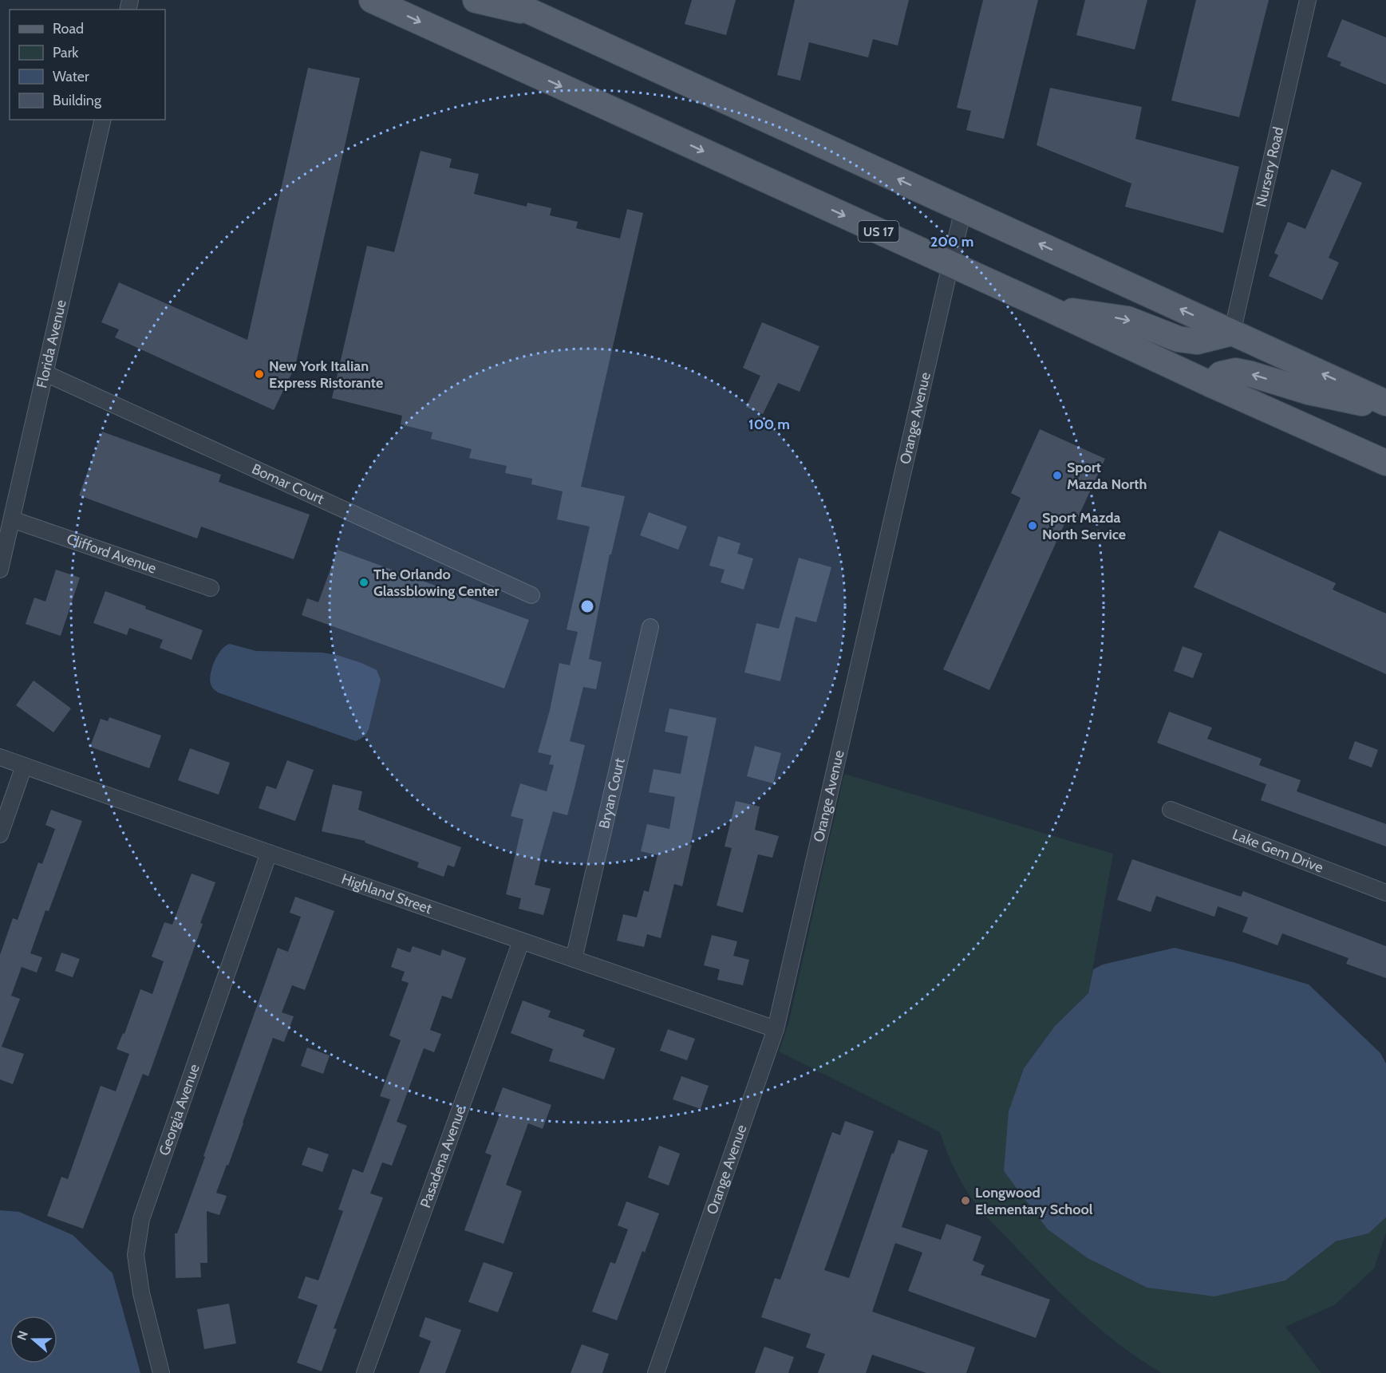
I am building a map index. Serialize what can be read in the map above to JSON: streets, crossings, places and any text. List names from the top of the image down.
{
  "streets": {
    "main road": ["US 17"],
    "street": [
      "Nursery Road",
      "Florida Avenue",
      "Orange Avenue",
      "Bomar Court",
      "Clifford Avenue",
      "Bryan Court",
      "Lake Gem Drive",
      "Highland Street",
      "Georgia Avenue",
      "Pasadena Avenue"
    ]
  },
  "crossings": [
    ["US 17", "Orange Avenue"],
    ["Florida Avenue", "Bomar Court"],
    ["Florida Avenue", "Clifford Avenue"],
    ["Orange Avenue", "Highland Street"],
    ["Bryan Court", "Highland Street"],
    ["Highland Street", "Georgia Avenue"],
    ["Highland Street", "Pasadena Avenue"]
  ],
  "places": [
    "New York Italian Express Ristorante",
    "Sport Mazda North",
    "Sport Mazda North Service",
    "The Orlando Glassblowing Center",
    "Longwood Elementary School"
  ],
  "legend": [
    "Road",
    "Park",
    "Water",
    "Building"
  ],
  "north": "left",
  "rings": ["200 m", "100 m"]
}
